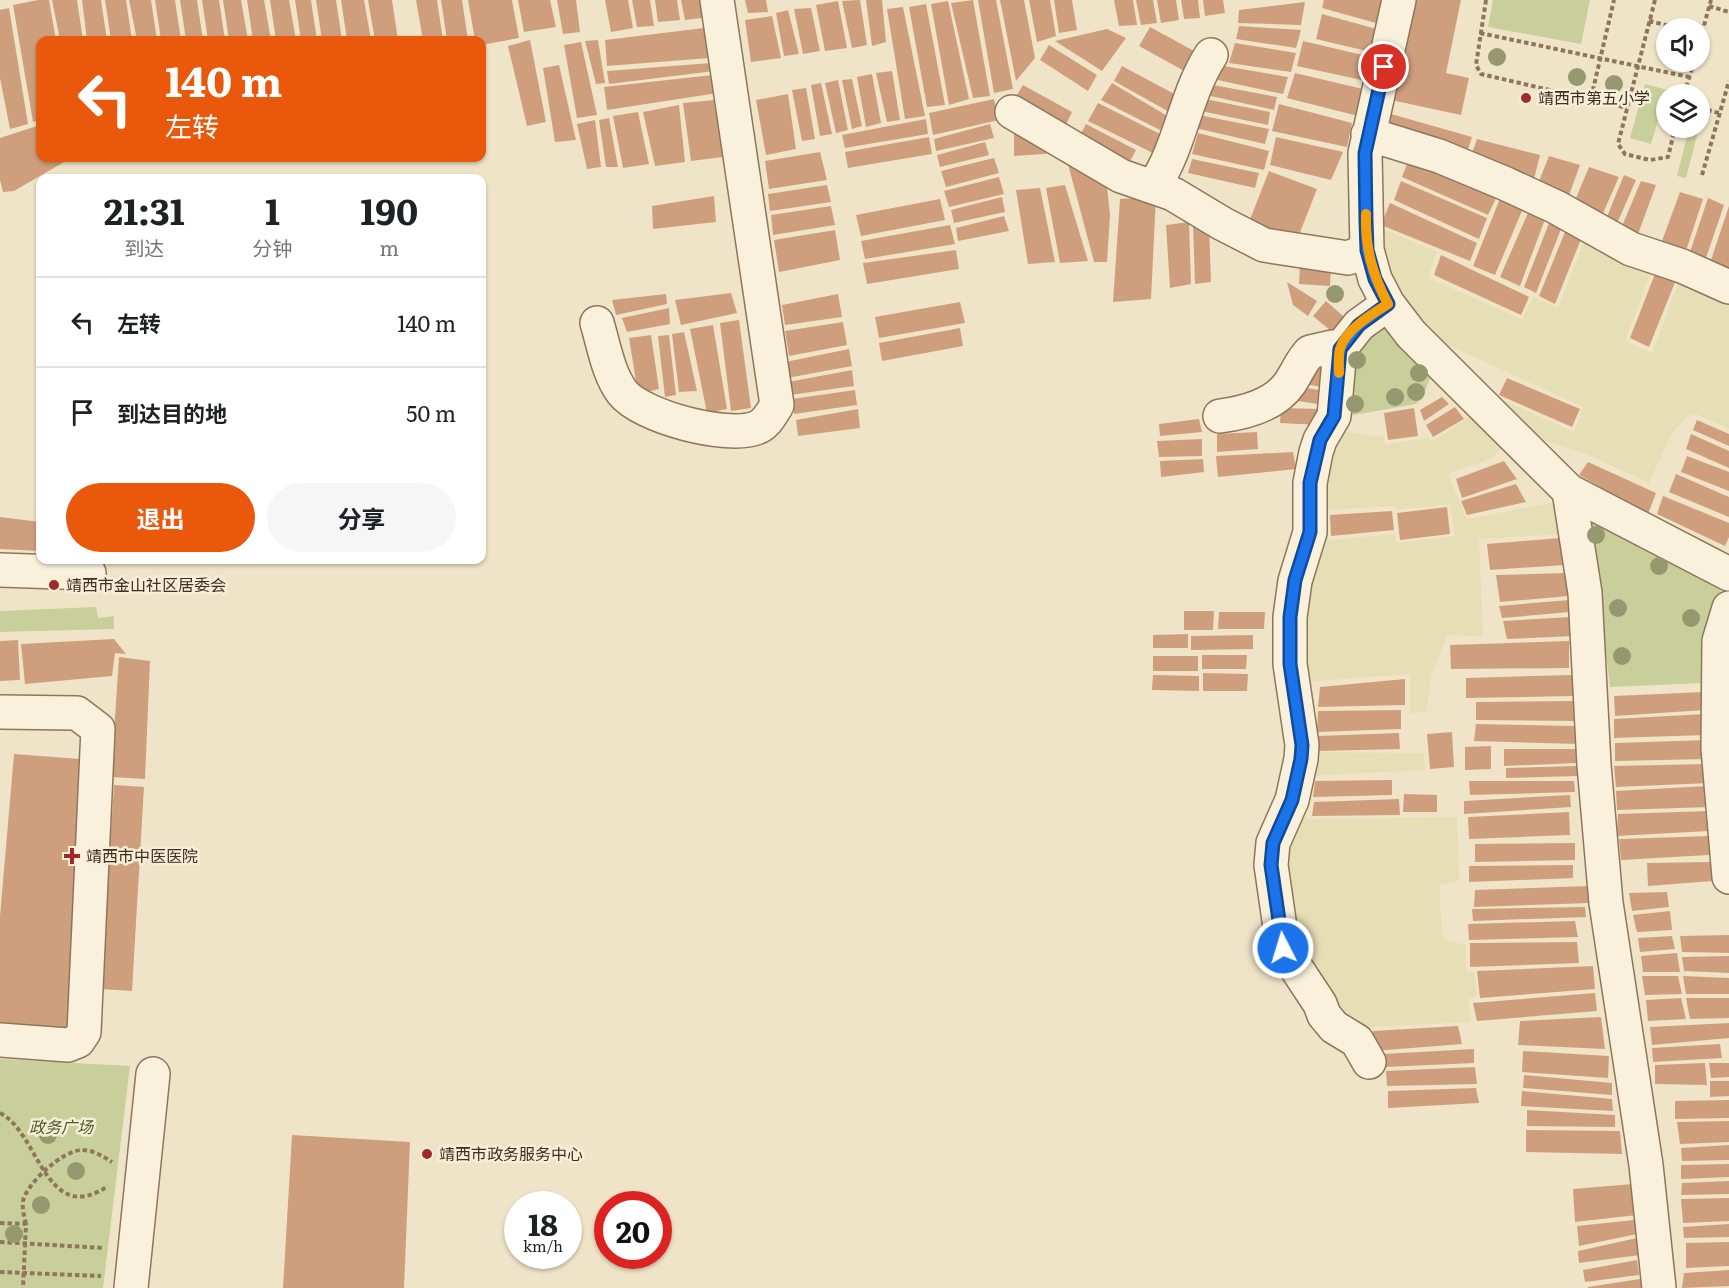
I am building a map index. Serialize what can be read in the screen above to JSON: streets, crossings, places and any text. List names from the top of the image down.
{
  "parks": ["政务广场"],
  "places": {
    "other": ["靖西市第五小学", "靖西市金山社区居委会", "靖西市政务服务中心"],
    "health": ["靖西市中医医院"]
  },
  "page": {
    "turn": ["140 m", "左转"],
    "eta": [
      "21:31",
      "到达",
      "1",
      "分钟",
      "190",
      "m"
    ],
    "list": [
      {
        "name": "左转",
        "value": "140 m"
      },
      {
        "name": "到达目的地",
        "value": "50 m"
      }
    ],
    "buttons": ["退出", "分享"],
    "speed": "18 km/h",
    "limit": "20"
  }
}
